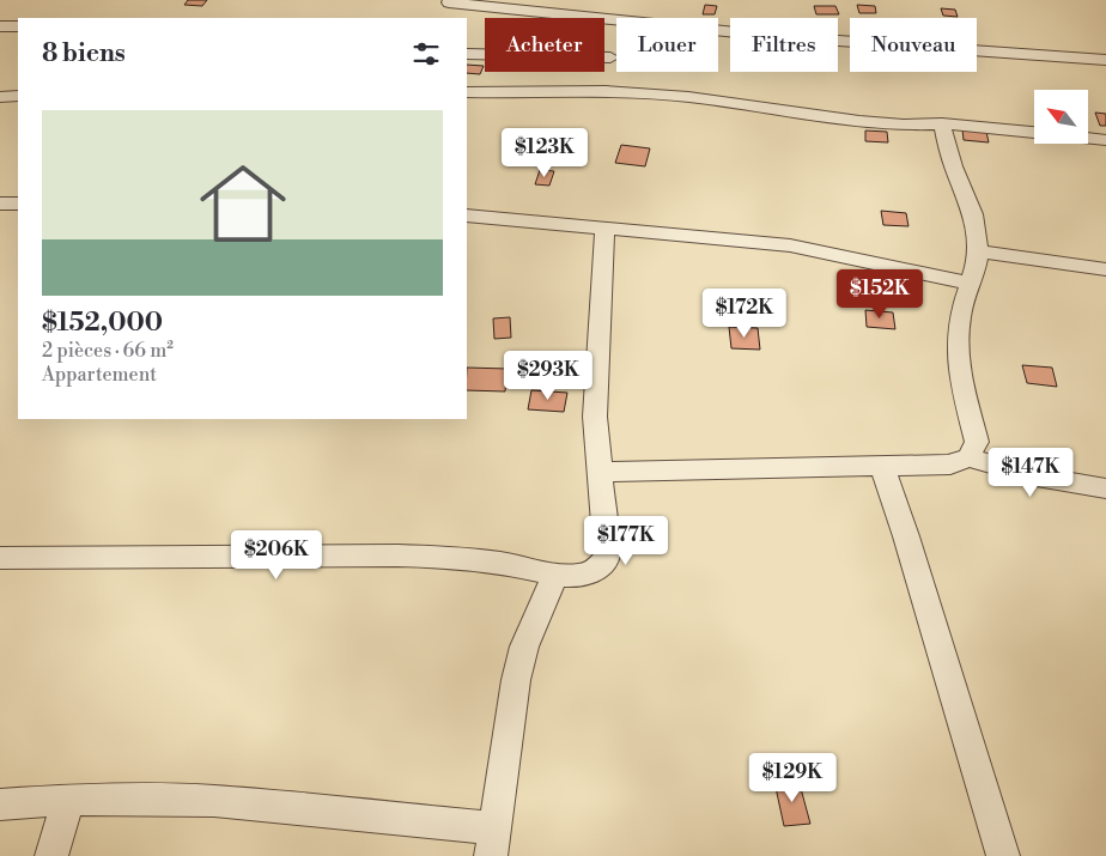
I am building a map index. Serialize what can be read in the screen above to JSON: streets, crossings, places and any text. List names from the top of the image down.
{
  "north": "top left",
  "page": {
    "chip": [
      "Acheter",
      "Louer",
      "Filtres",
      "Nouveau"
    ],
    "heading": "8 biens",
    "list": [
      {
        "name": "$152,000",
        "note": "2 pièces · 66 m² · Appartement"
      }
    ],
    "price": [
      "$123K",
      "$152K",
      "$172K",
      "$293K",
      "$147K",
      "$177K",
      "$206K",
      "$129K"
    ]
  }
}
